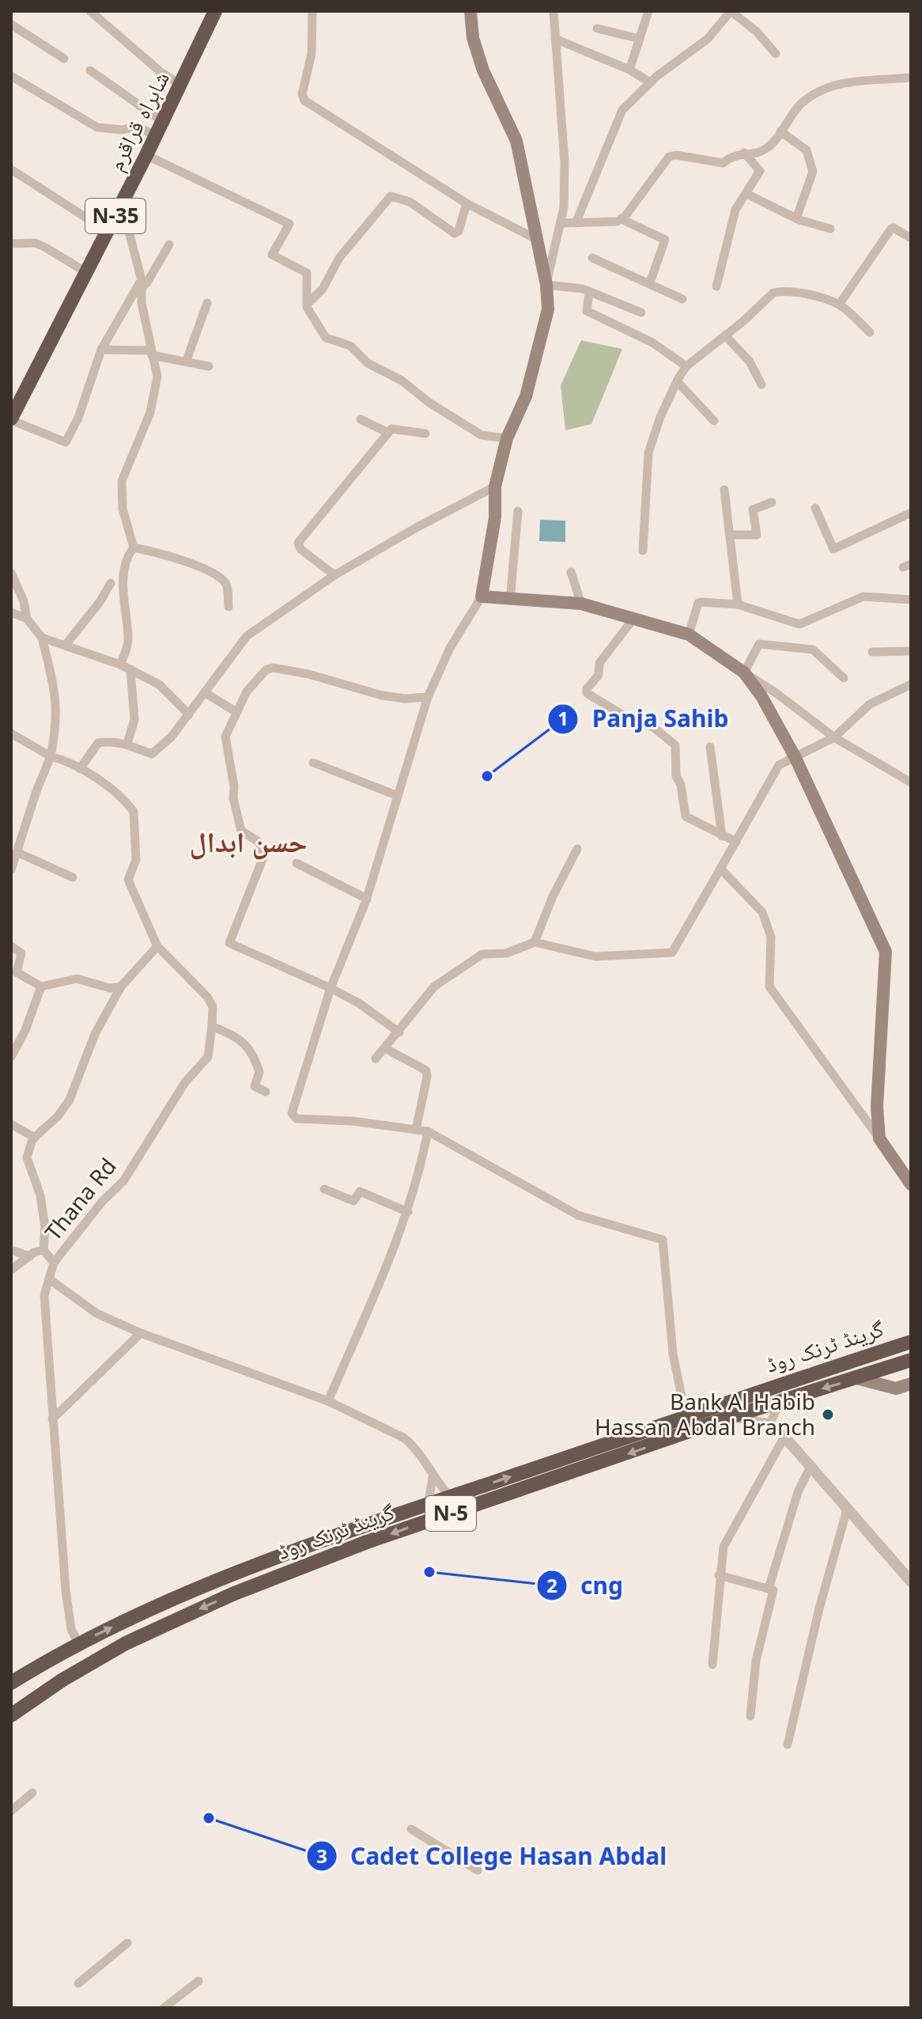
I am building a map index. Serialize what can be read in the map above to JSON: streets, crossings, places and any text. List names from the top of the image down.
{
  "streets": {
    "highway": [
      "شاہراہ قراقرم",
      "N-35",
      "گرینڈ ٹرنک روڈ",
      "N-5"
    ],
    "street": ["Thana Rd"]
  },
  "crossings": [
    ["Thana Rd", "گرینڈ ٹرنک روڈ"]
  ],
  "districts": ["حسن ابدال"],
  "places": [
    "Panja Sahib",
    "Bank Al Habib Hassan Abdal Branch",
    "cng",
    "Cadet College Hasan Abdal"
  ]
}
